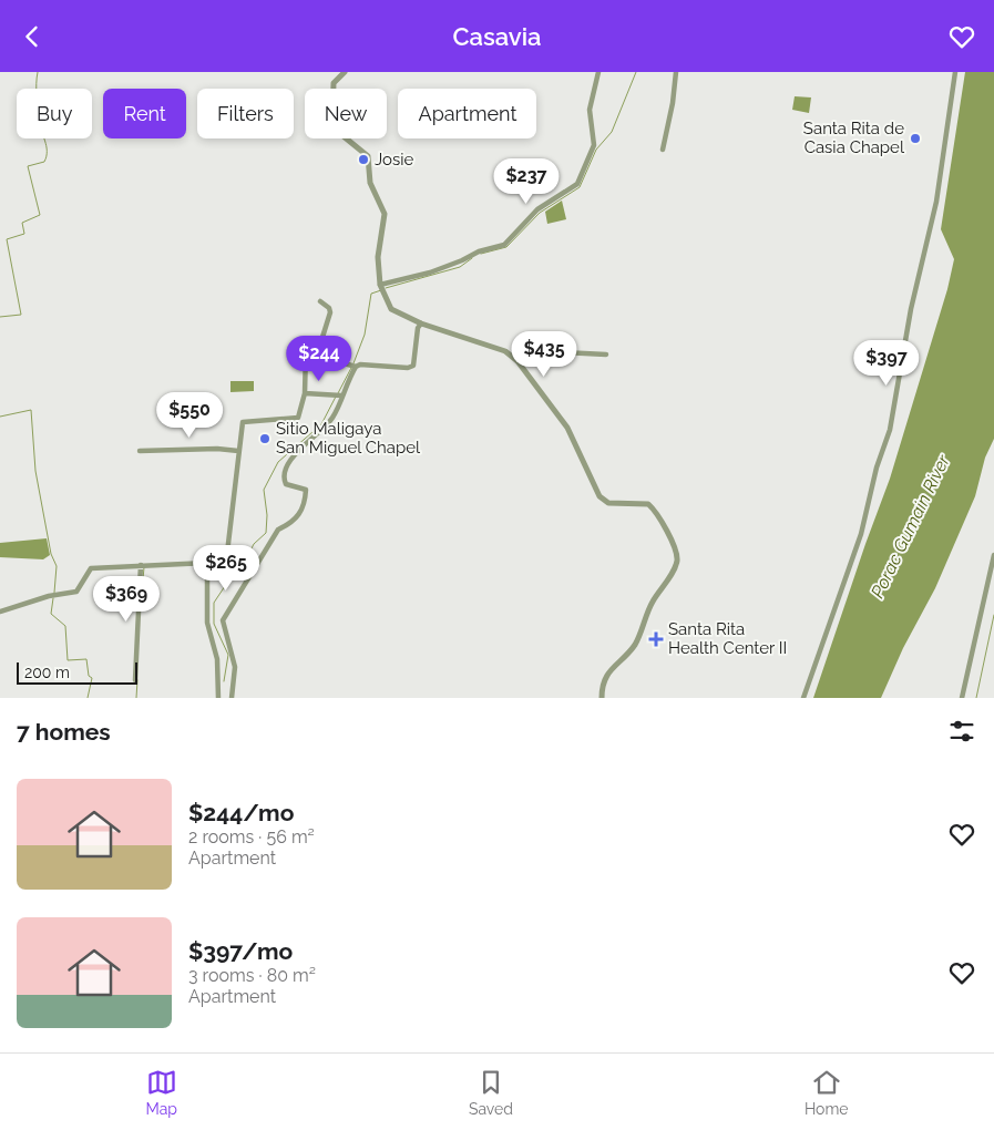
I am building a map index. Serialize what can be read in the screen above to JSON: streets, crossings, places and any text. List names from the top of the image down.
{
  "water": ["Porac Gumain River"],
  "places": {
    "other": ["Santa Rita de Casia Chapel", "Josie", "Sitio Maligaya San Miguel Chapel"],
    "health": ["Santa Rita Health Center II"]
  },
  "scale_bar": "200 m",
  "page": {
    "header": "Casavia",
    "chip": [
      "Buy",
      "Rent",
      "Filters",
      "New",
      "Apartment"
    ],
    "price": [
      "$237",
      "$435",
      "$244",
      "$397",
      "$550",
      "$265",
      "$369"
    ],
    "scale": "200 m",
    "heading": "7 homes",
    "list": [
      {
        "name": "$244/mo",
        "note": "2 rooms · 56 m² · Apartment"
      },
      {
        "name": "$397/mo",
        "note": "3 rooms · 80 m² · Apartment"
      }
    ],
    "tabs": ["Map", "Saved", "Home"]
  }
}
